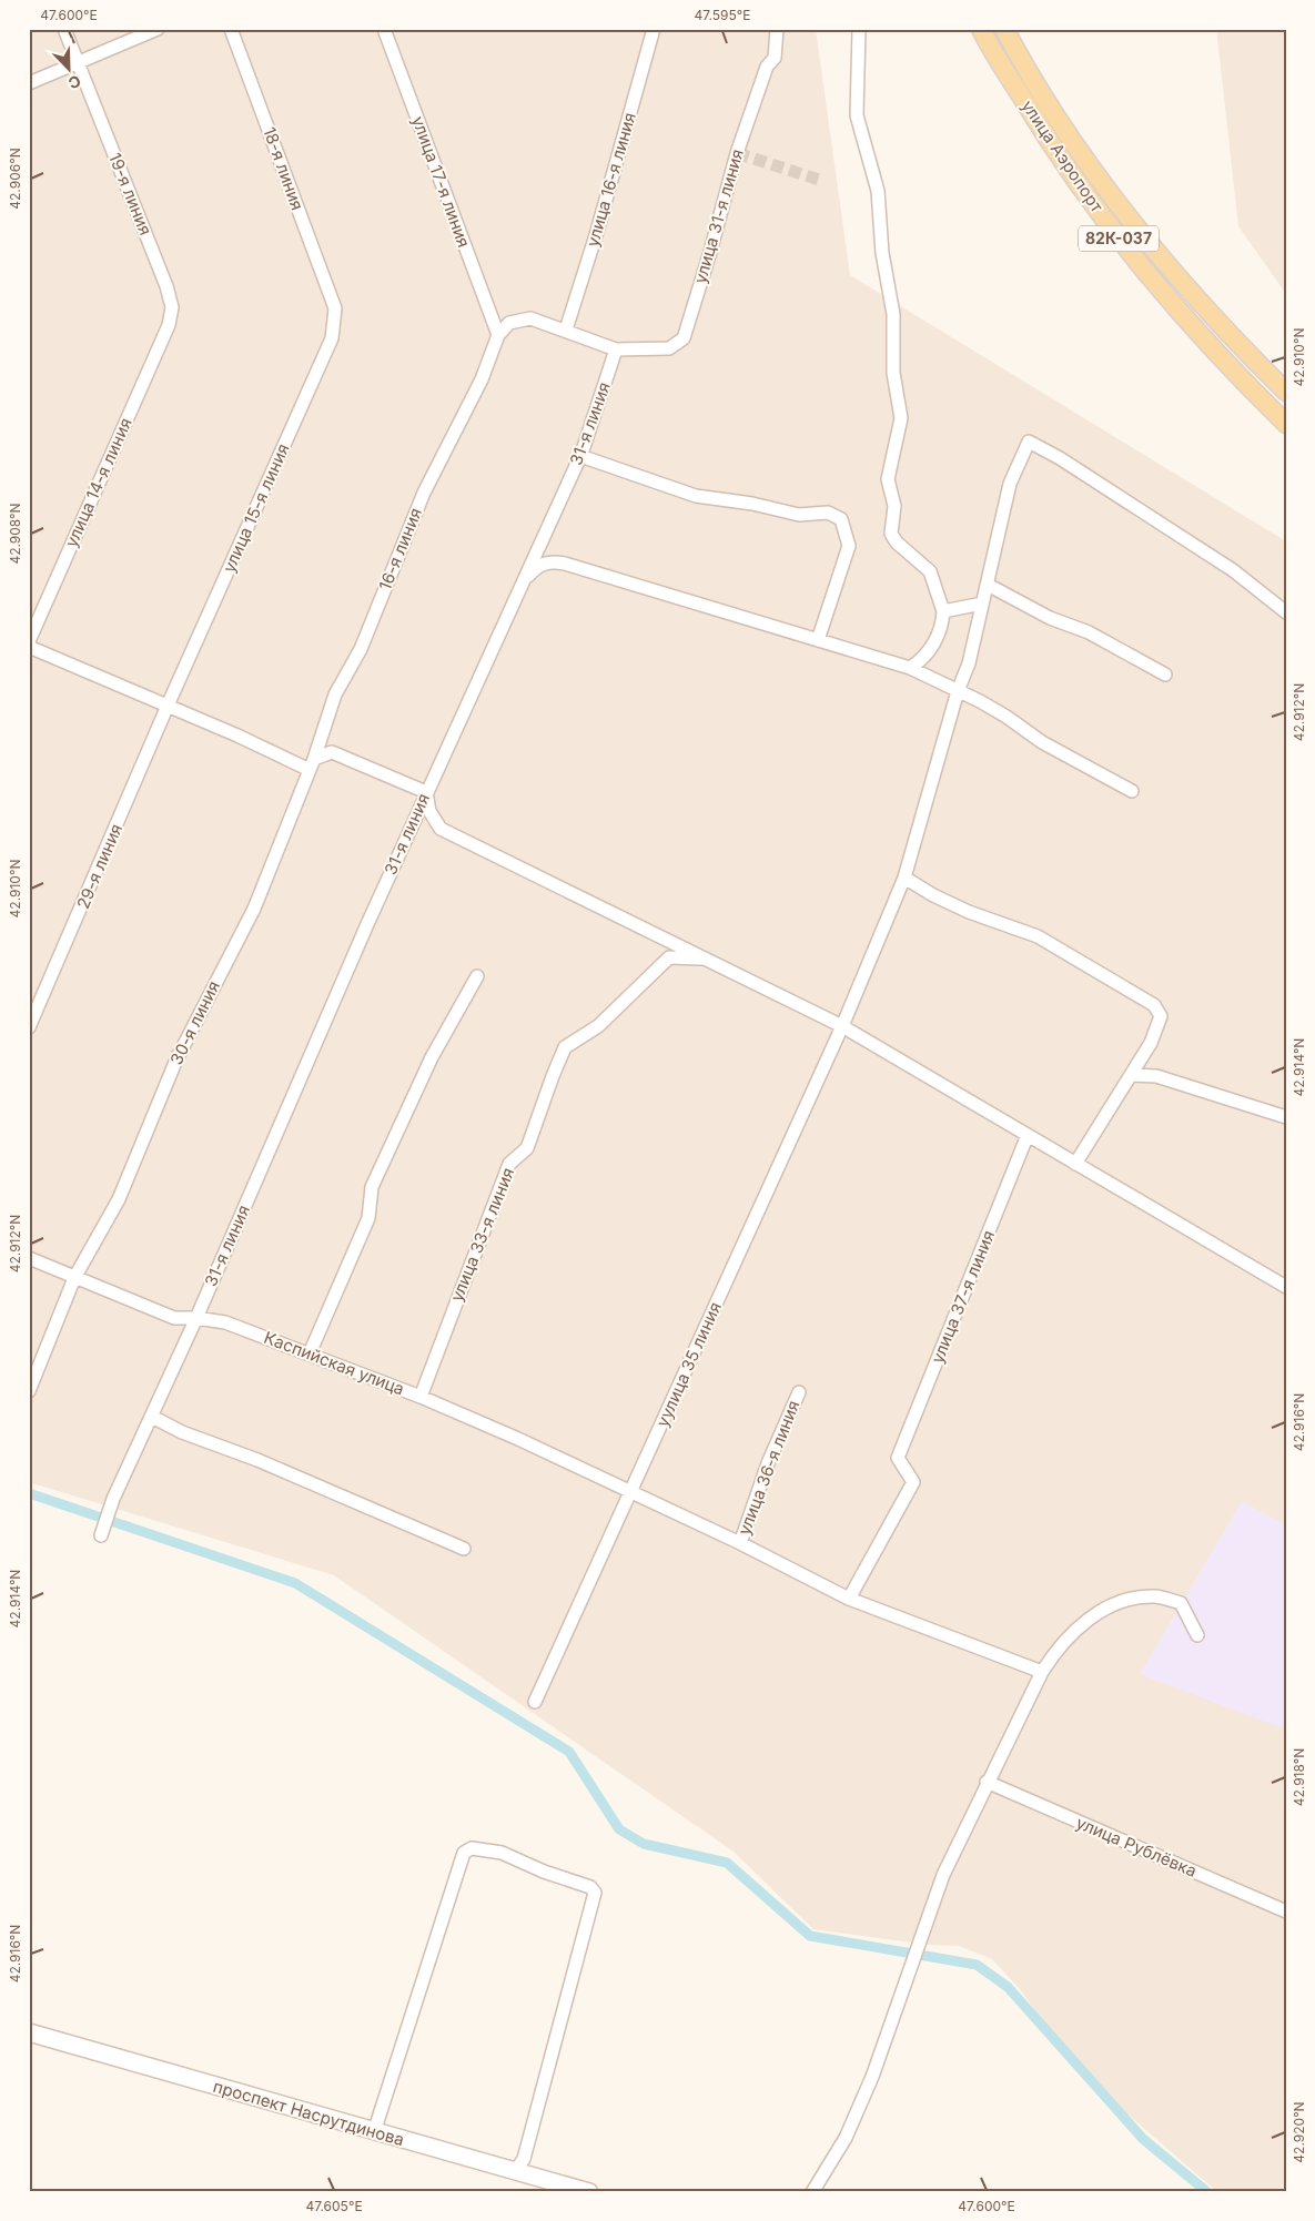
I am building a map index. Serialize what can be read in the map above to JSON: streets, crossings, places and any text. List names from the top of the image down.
{
  "streets": {
    "main road": ["улица Аэропорт", "82К-037", "проспект Насрутдинова"],
    "street": [
      "18-я линия",
      "улица 16-я линия",
      "улица 17-я линия",
      "19-я линия",
      "улица 31-я линия",
      "31-я линия",
      "улица 14-я линия",
      "улица 15-я линия",
      "16-я линия",
      "29-я линия",
      "30-я линия",
      "улица 33-я линия",
      "улица 37-я линия",
      "Каспийская улица",
      "уулица 35 линия",
      "улица 36-я линия",
      "улица Рублёвка"
    ]
  },
  "crossings": [
    ["18-я линия", "улица 15-я линия"],
    ["улица 17-я линия", "16-я линия"],
    ["19-я линия", "улица 14-я линия"],
    ["улица 31-я линия", "31-я линия"],
    ["31-я линия", "Каспийская улица"],
    ["улица 15-я линия", "29-я линия"],
    ["16-я линия", "30-я линия"],
    ["30-я линия", "Каспийская улица"],
    ["улица 33-я линия", "Каспийская улица"],
    ["улица 37-я линия", "Каспийская улица"],
    ["Каспийская улица", "уулица 35 линия"],
    ["Каспийская улица", "улица 36-я линия"]
  ],
  "north": "bottom right",
  "coordinates": [
    "47.600°E",
    "47.595°E",
    "42.906°N",
    "42.910°N",
    "42.908°N",
    "42.912°N",
    "42.914°N",
    "42.916°N",
    "42.918°N",
    "42.920°N",
    "47.605°E"
  ]
}
